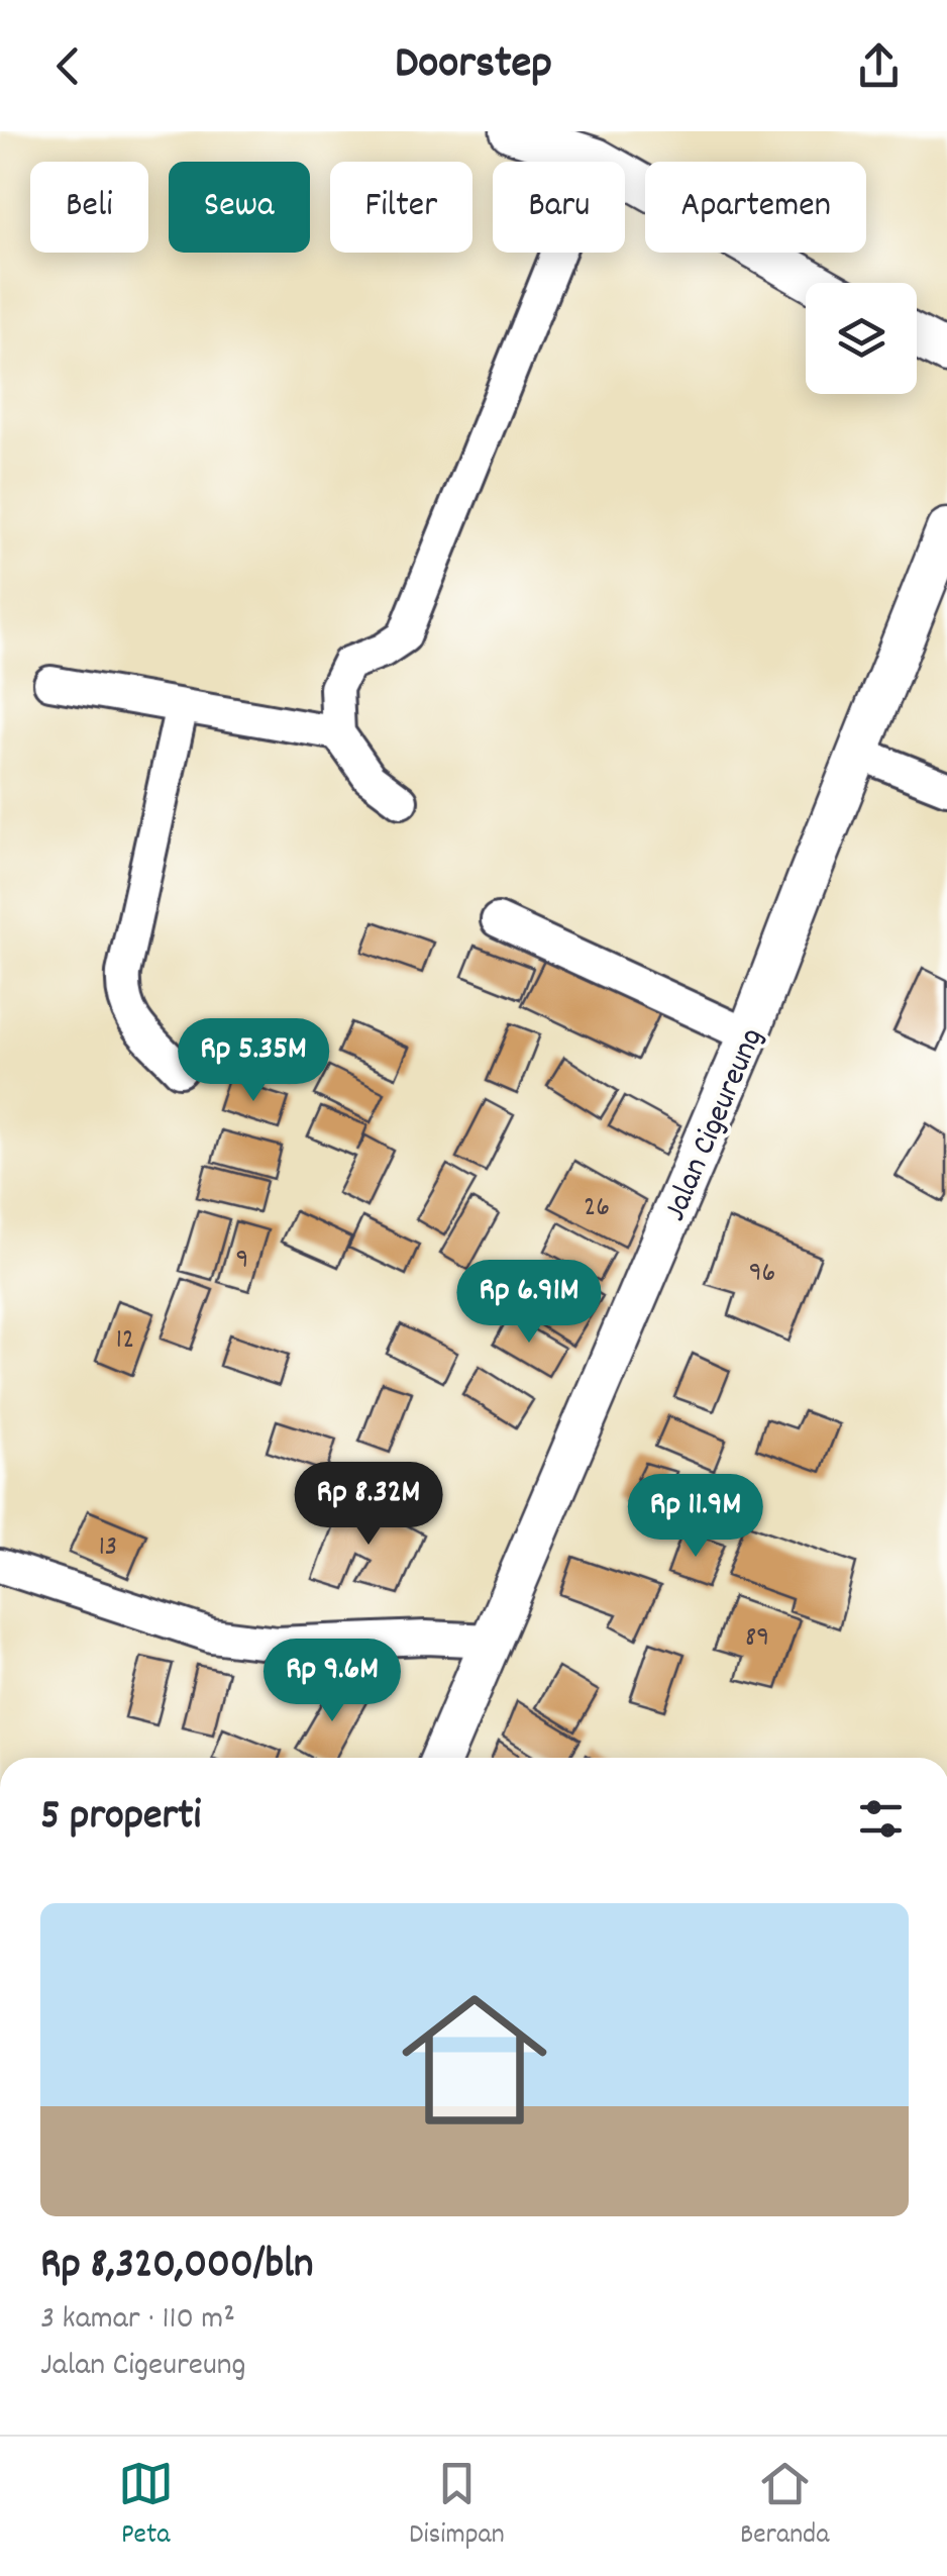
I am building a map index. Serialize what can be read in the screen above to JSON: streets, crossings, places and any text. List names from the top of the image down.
{
  "streets": {
    "street": ["Jalan Cigeureung"]
  },
  "house_numbers": [
    "26",
    "9",
    "96",
    "12",
    "13",
    "89"
  ],
  "page": {
    "header": "Doorstep",
    "chip": [
      "Beli",
      "Sewa",
      "Filter",
      "Baru",
      "Apartemen"
    ],
    "price": [
      "Rp 5.35M",
      "Rp 6.91M",
      "Rp 8.32M",
      "Rp 11.9M",
      "Rp 9.6M"
    ],
    "heading": "5 properti",
    "list": [
      {
        "name": "Rp 8,320,000/bln",
        "note": "3 kamar · 110 m² · Jalan Cigeureung"
      }
    ],
    "tabs": ["Peta", "Disimpan", "Beranda"]
  }
}
